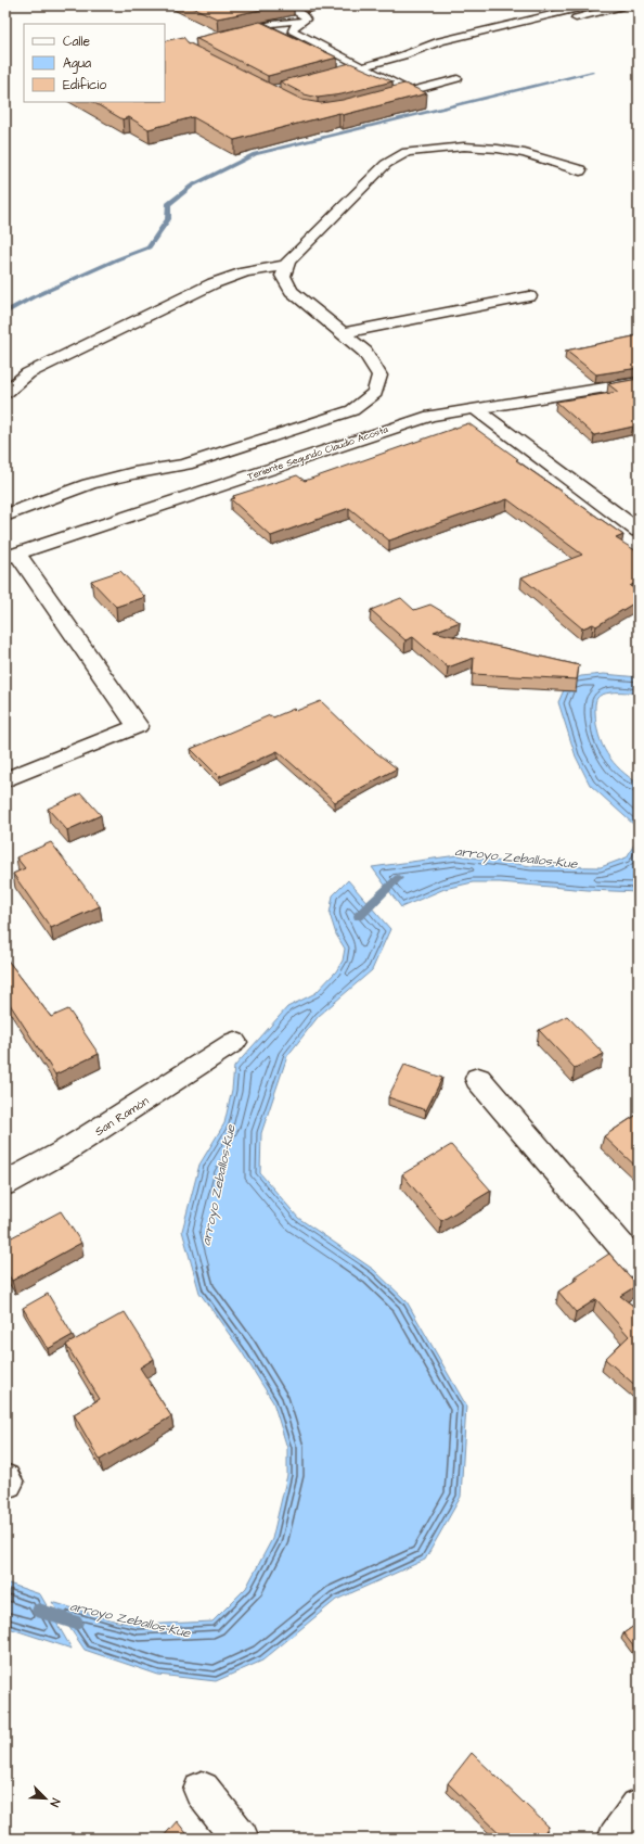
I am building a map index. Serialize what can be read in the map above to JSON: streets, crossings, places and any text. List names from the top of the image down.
{
  "streets": {
    "street": ["Teniente Segundo Claudio Acosta", "San Ramón"]
  },
  "water": ["arroyo Zeballos-Kue"],
  "legend": ["Calle", "Agua", "Edificio"],
  "north": "bottom right"
}
